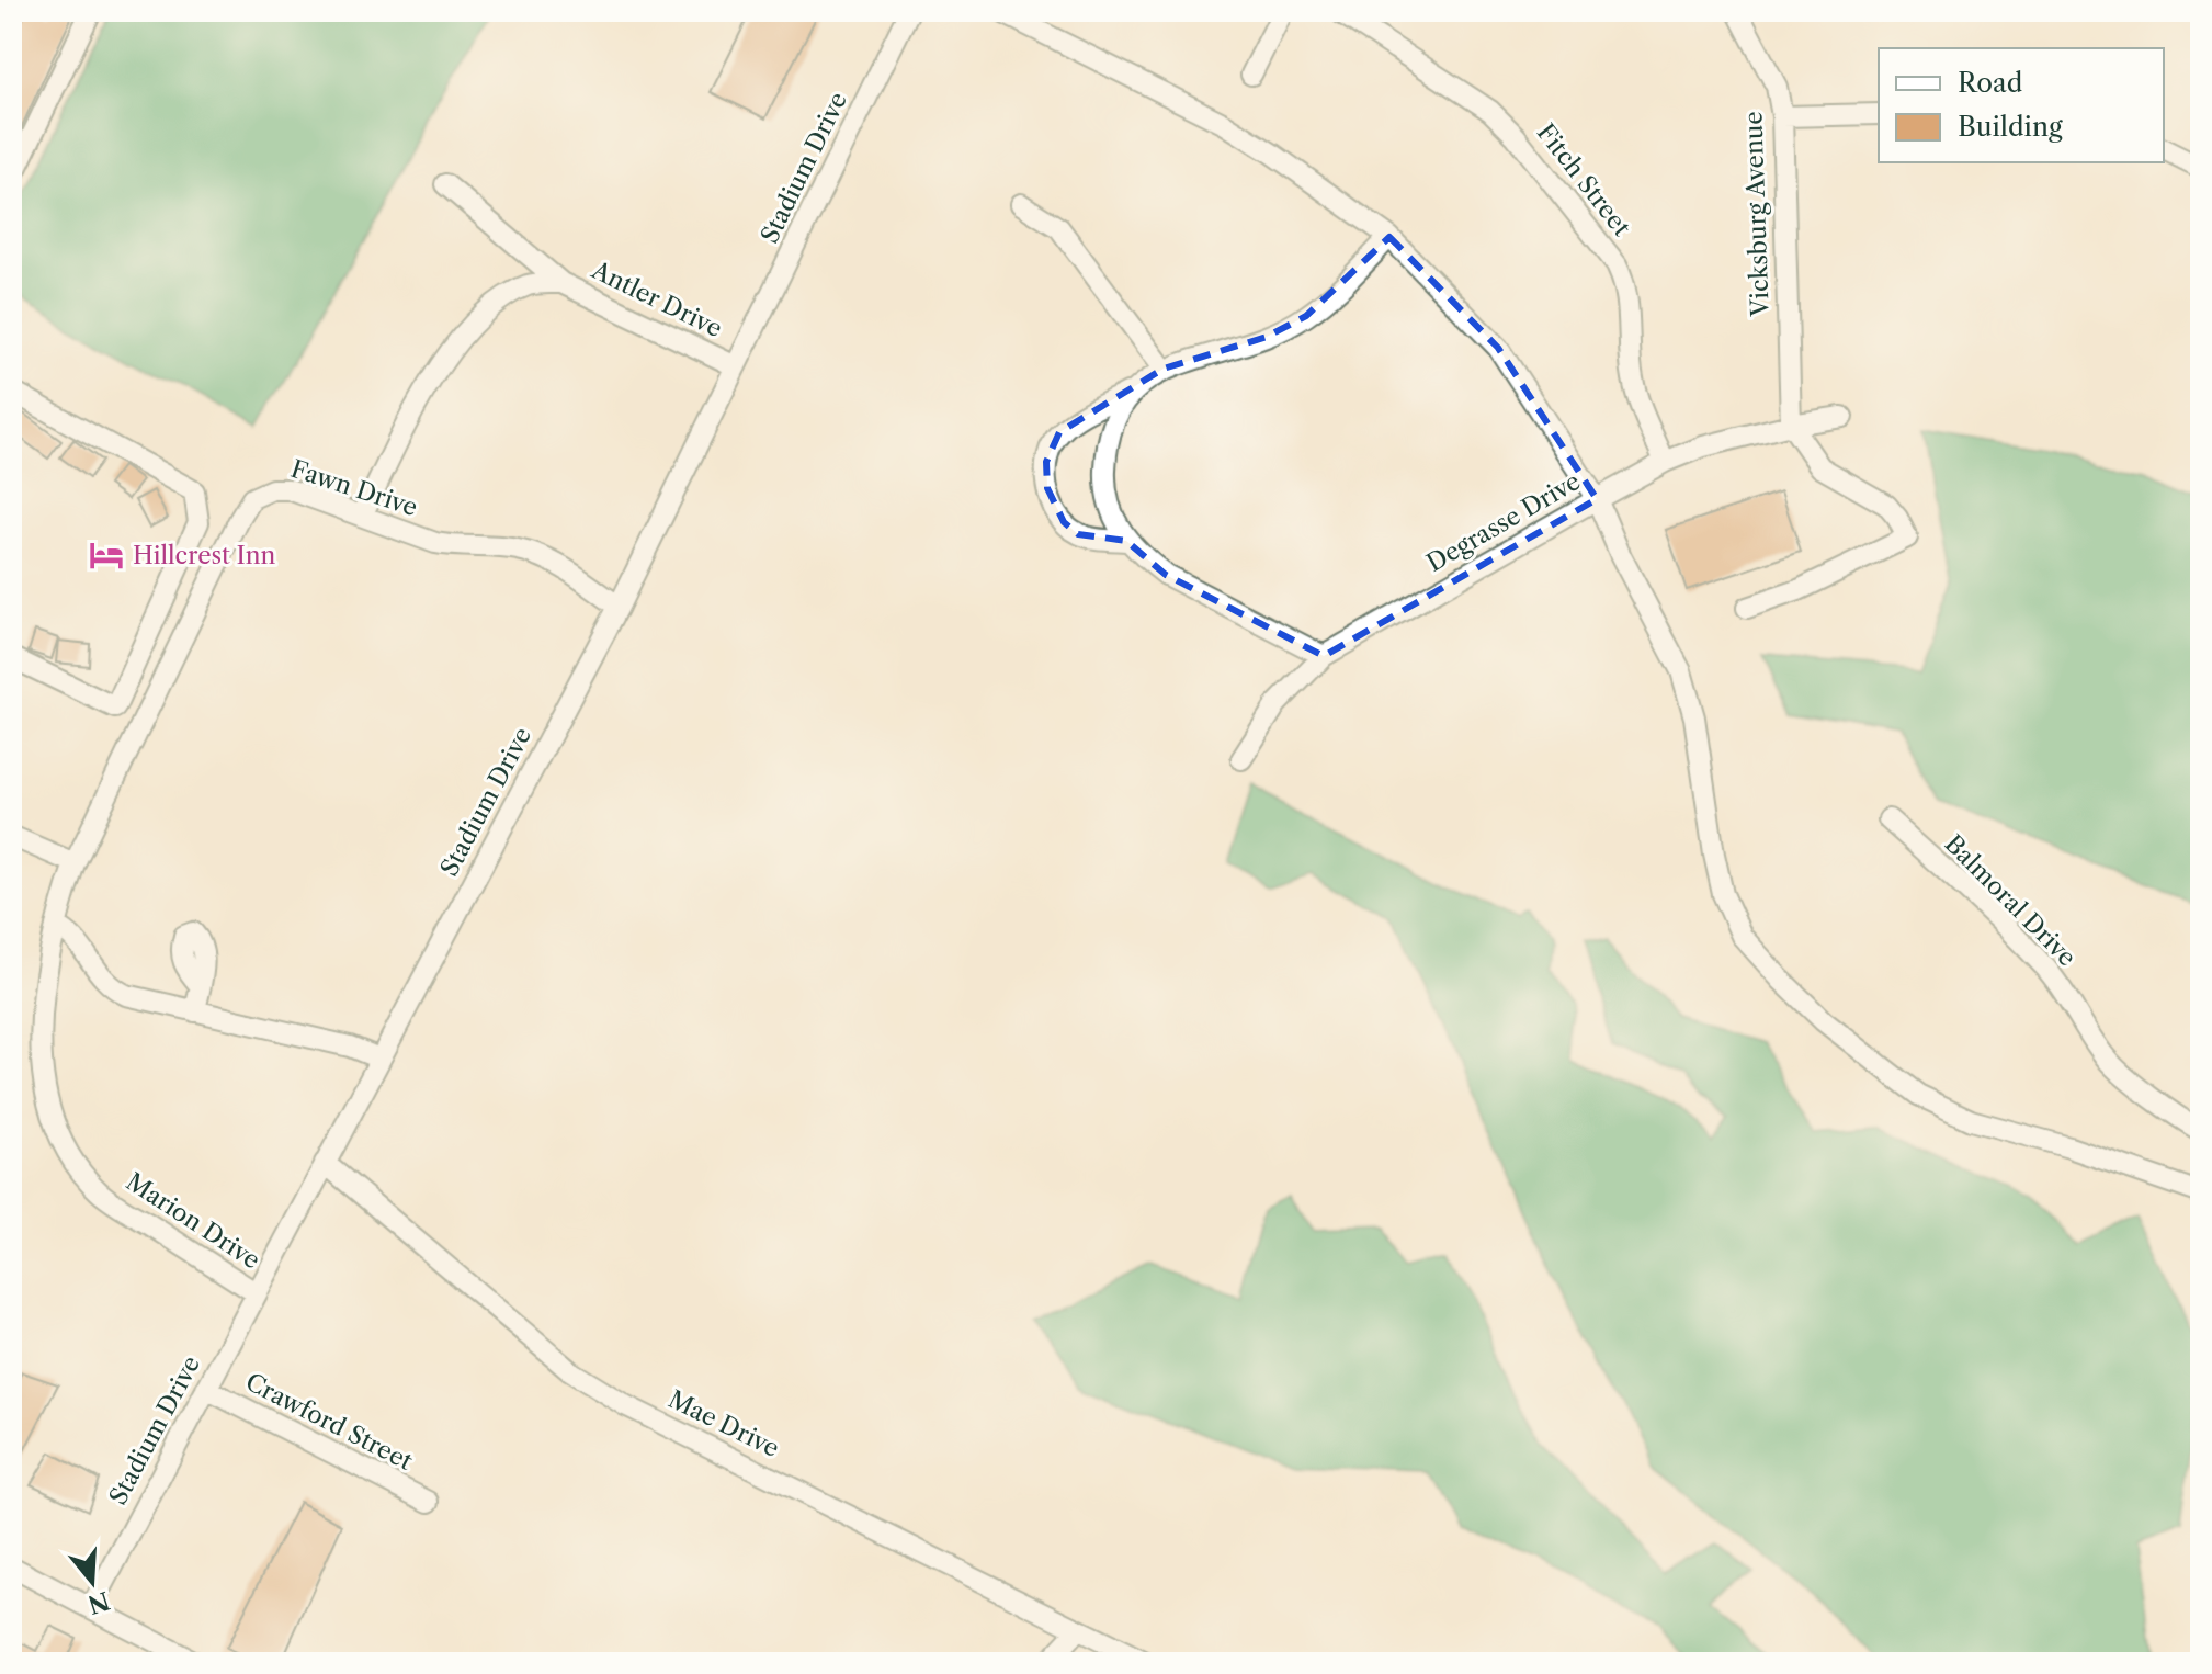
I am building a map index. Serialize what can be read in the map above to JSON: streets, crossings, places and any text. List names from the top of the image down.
{
  "streets": {
    "street": [
      "Stadium Drive",
      "Fitch Street",
      "Vicksburg Avenue",
      "Antler Drive",
      "Fawn Drive",
      "Degrasse Drive",
      "Balmoral Drive",
      "Marion Drive",
      "Crawford Street",
      "Mae Drive"
    ]
  },
  "crossings": [
    ["Stadium Drive", "Antler Drive"],
    ["Stadium Drive", "Fawn Drive"],
    ["Stadium Drive", "Marion Drive"],
    ["Stadium Drive", "Crawford Street"],
    ["Stadium Drive", "Mae Drive"],
    ["Fitch Street", "Degrasse Drive"],
    ["Vicksburg Avenue", "Degrasse Drive"],
    ["Antler Drive", "Fawn Drive"],
    ["Fawn Drive", "Marion Drive"]
  ],
  "places": {
    "hotel": ["Hillcrest Inn"]
  },
  "legend": ["Road", "Building"],
  "north": "bottom"
}
